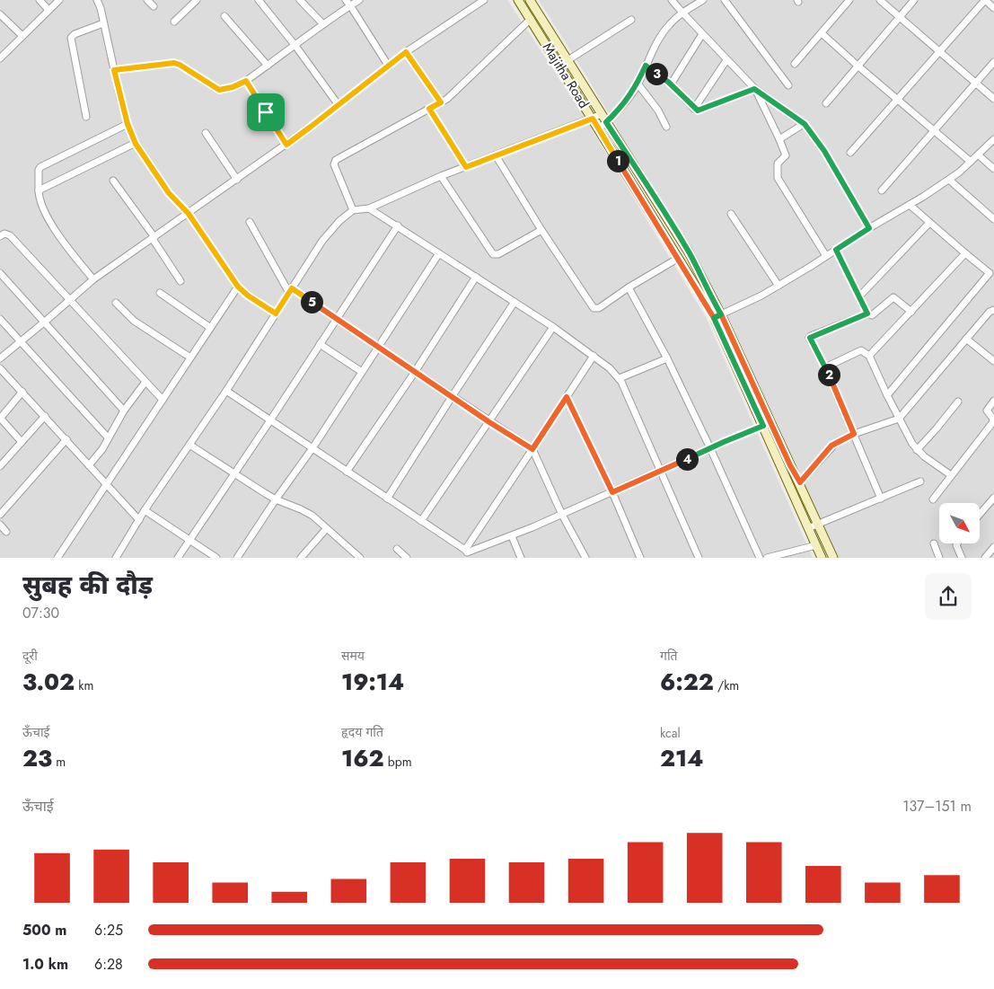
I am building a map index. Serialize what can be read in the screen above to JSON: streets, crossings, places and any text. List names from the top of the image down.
{
  "streets": {
    "main road": ["Majitha Road"]
  },
  "north": "bottom right",
  "page": {
    "pins": [
      "3",
      "1",
      "5",
      "2",
      "4"
    ],
    "heading": ["सुबह की दौड़", "07:30"],
    "stats": [
      ["दूरी", "3.02 km"],
      ["समय", "19:14"],
      ["गति", "6:22 /km"],
      ["ऊँचाई", "23 m"],
      ["हृदय गति", "162 bpm"],
      ["kcal", "214"]
    ],
    "chart": ["ऊँचाई", "137–151 m"],
    "list": [
      {
        "name": "500 m",
        "note": "6:25"
      },
      {
        "name": "1.0 km",
        "note": "6:28"
      }
    ]
  }
}
